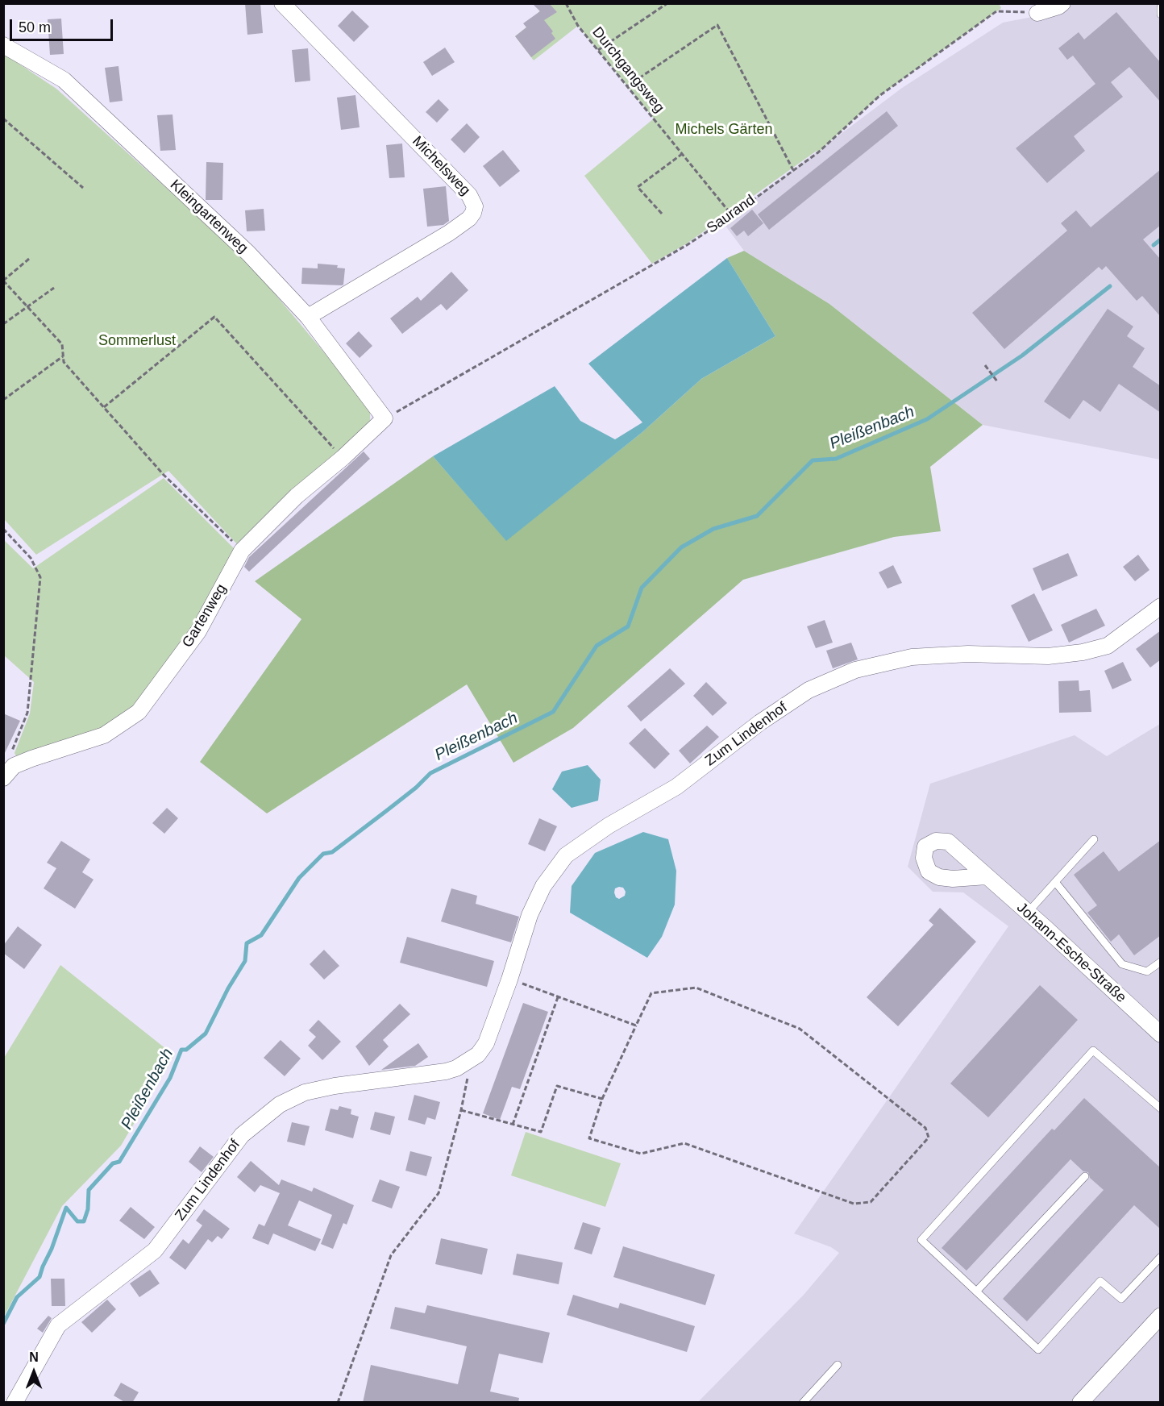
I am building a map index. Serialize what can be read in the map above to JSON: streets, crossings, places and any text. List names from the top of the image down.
{
  "streets": {
    "street": [
      "Michelsweg",
      "Kleingartenweg",
      "Gartenweg",
      "Zum Lindenhof",
      "Johann-Esche-Straße"
    ],
    "path": ["Durchgangsweg", "Saurand"]
  },
  "crossings": [
    ["Durchgangsweg", "Saurand"],
    ["Michelsweg", "Kleingartenweg"],
    ["Saurand", "Kleingartenweg"],
    ["Saurand", "Gartenweg"],
    ["Kleingartenweg", "Gartenweg"]
  ],
  "water": ["Pleißenbach"],
  "parks": ["Michels Gärten", "Sommerlust"],
  "scale_bar": "50 m",
  "north": "top"
}
